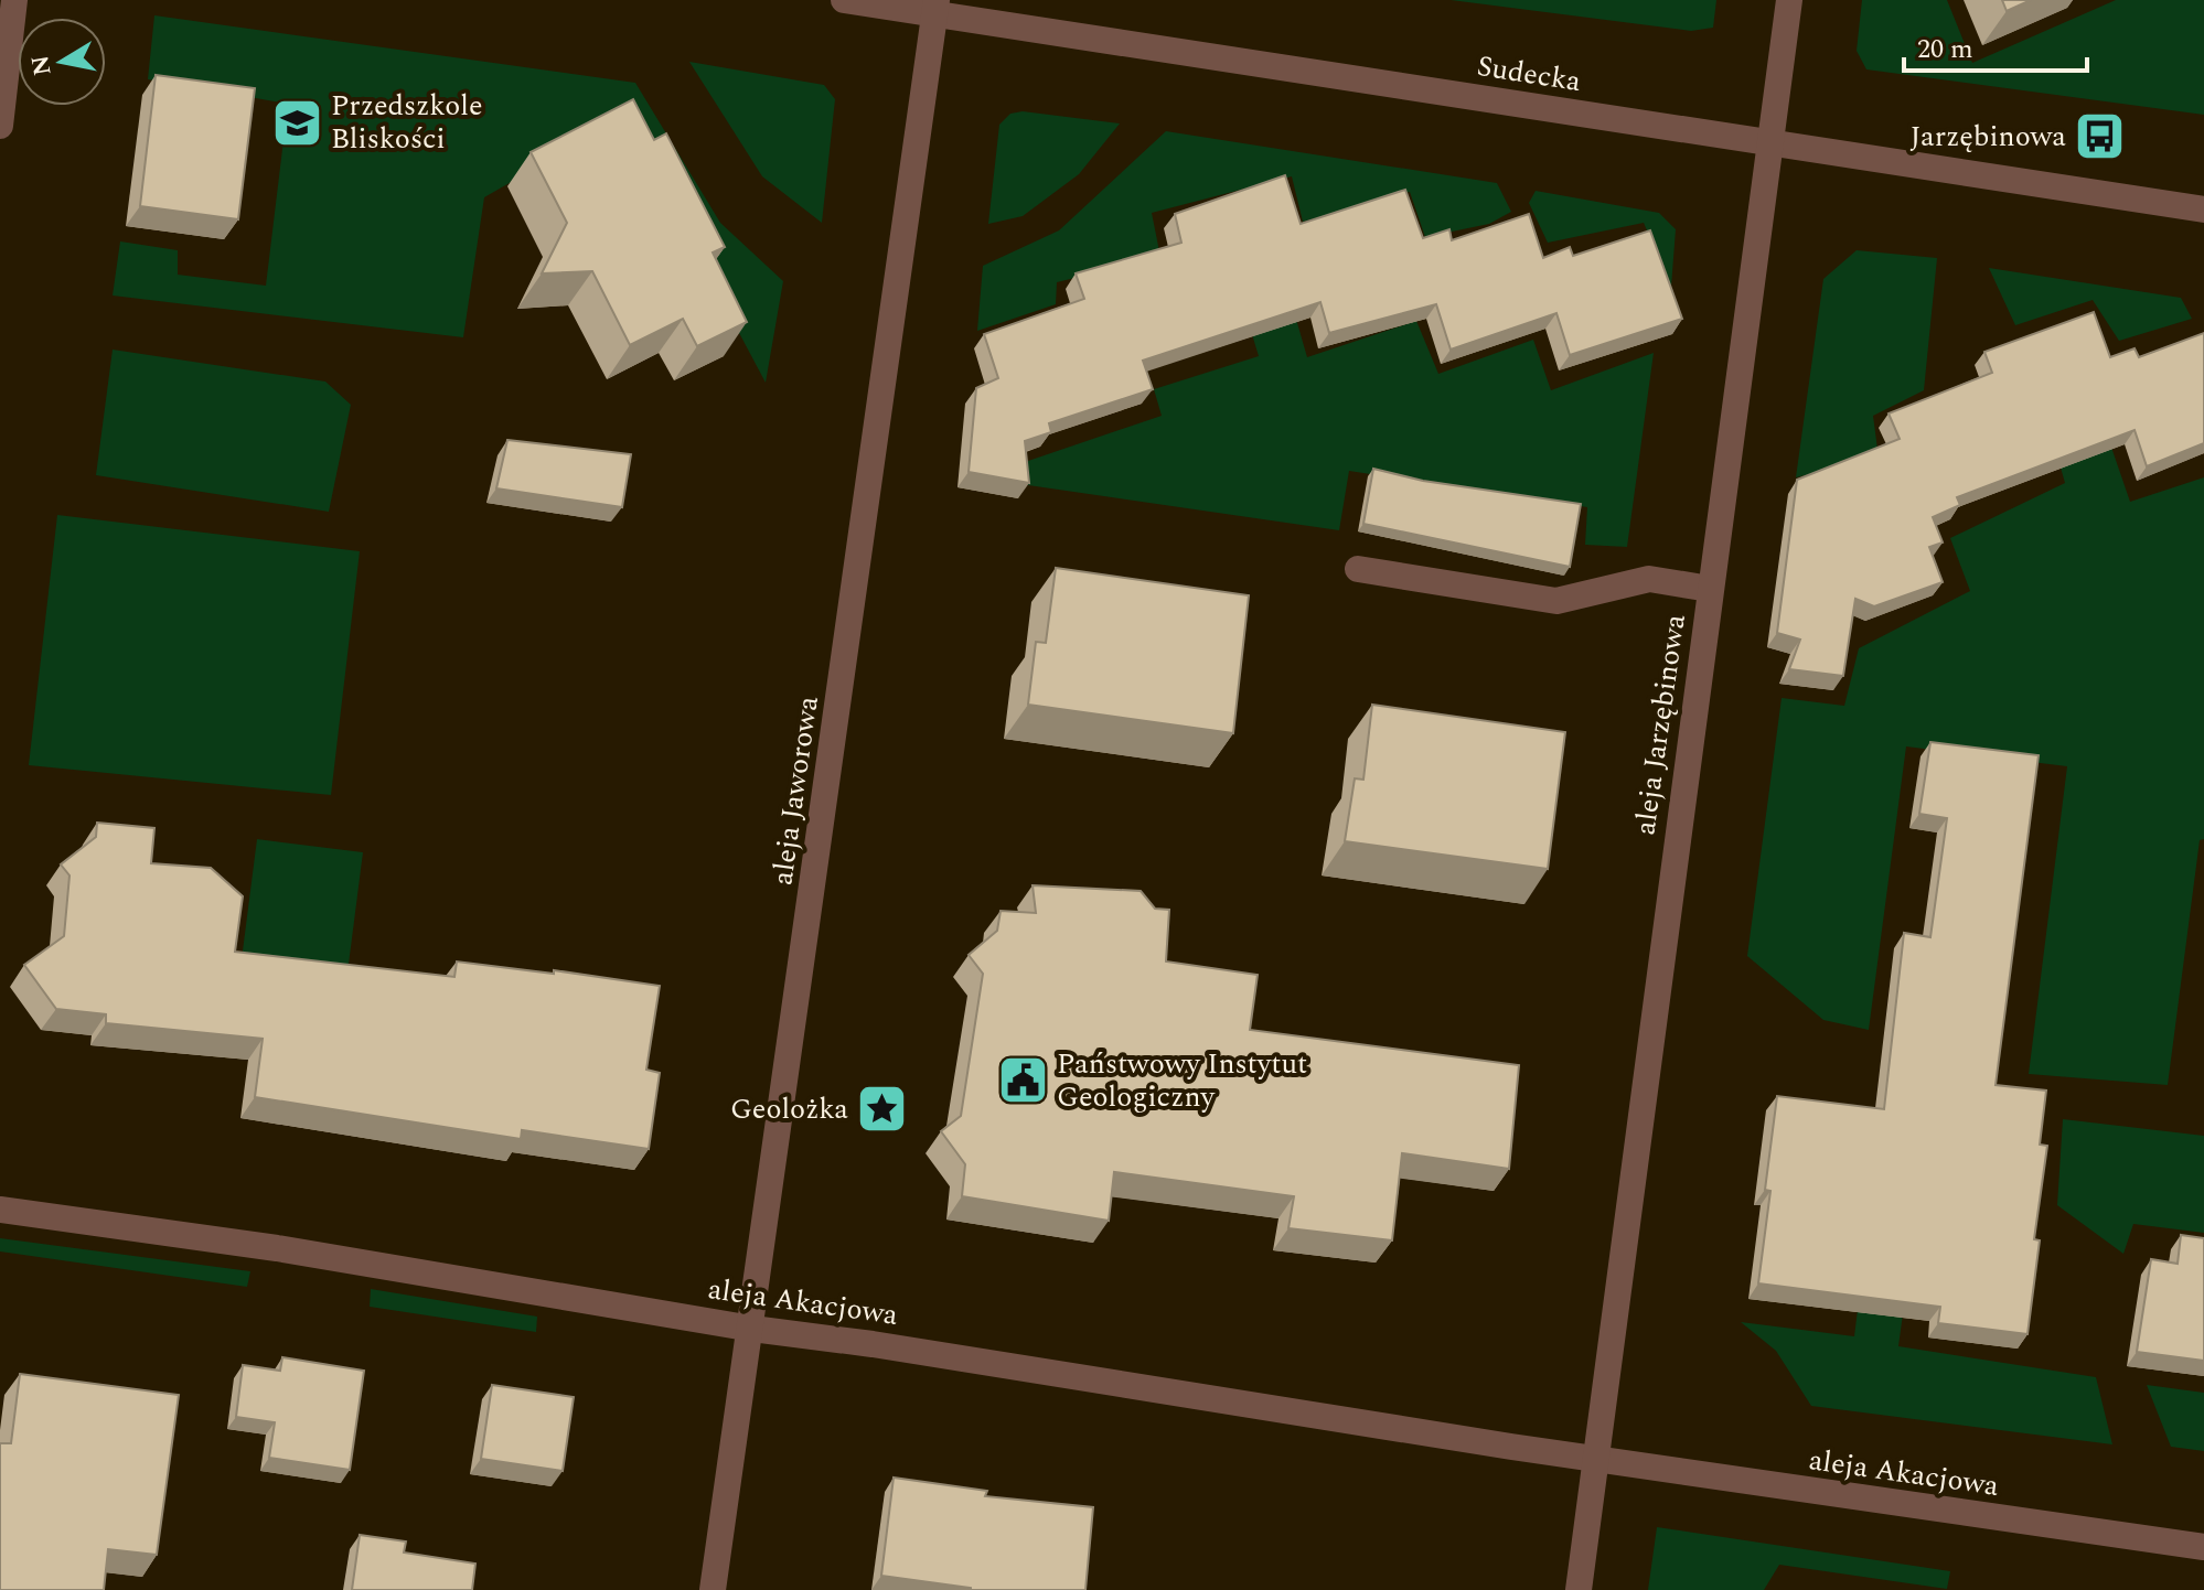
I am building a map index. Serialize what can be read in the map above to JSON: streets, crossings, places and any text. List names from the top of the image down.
{
  "streets": {
    "street": [
      "Sudecka",
      "aleja Jarzębinowa",
      "aleja Jaworowa",
      "aleja Akacjowa"
    ]
  },
  "crossings": [
    ["Sudecka", "aleja Jarzębinowa"],
    ["Sudecka", "aleja Jaworowa"],
    ["aleja Jarzębinowa", "aleja Akacjowa"],
    ["aleja Jaworowa", "aleja Akacjowa"]
  ],
  "places": {
    "school or university": ["Przedszkole Bliskości"],
    "bus stop": ["Jarzębinowa"],
    "public building": ["Państwowy Instytut Geologiczny"],
    "place": ["Geolożka"]
  },
  "scale_bar": "20 m",
  "north": "left"
}
